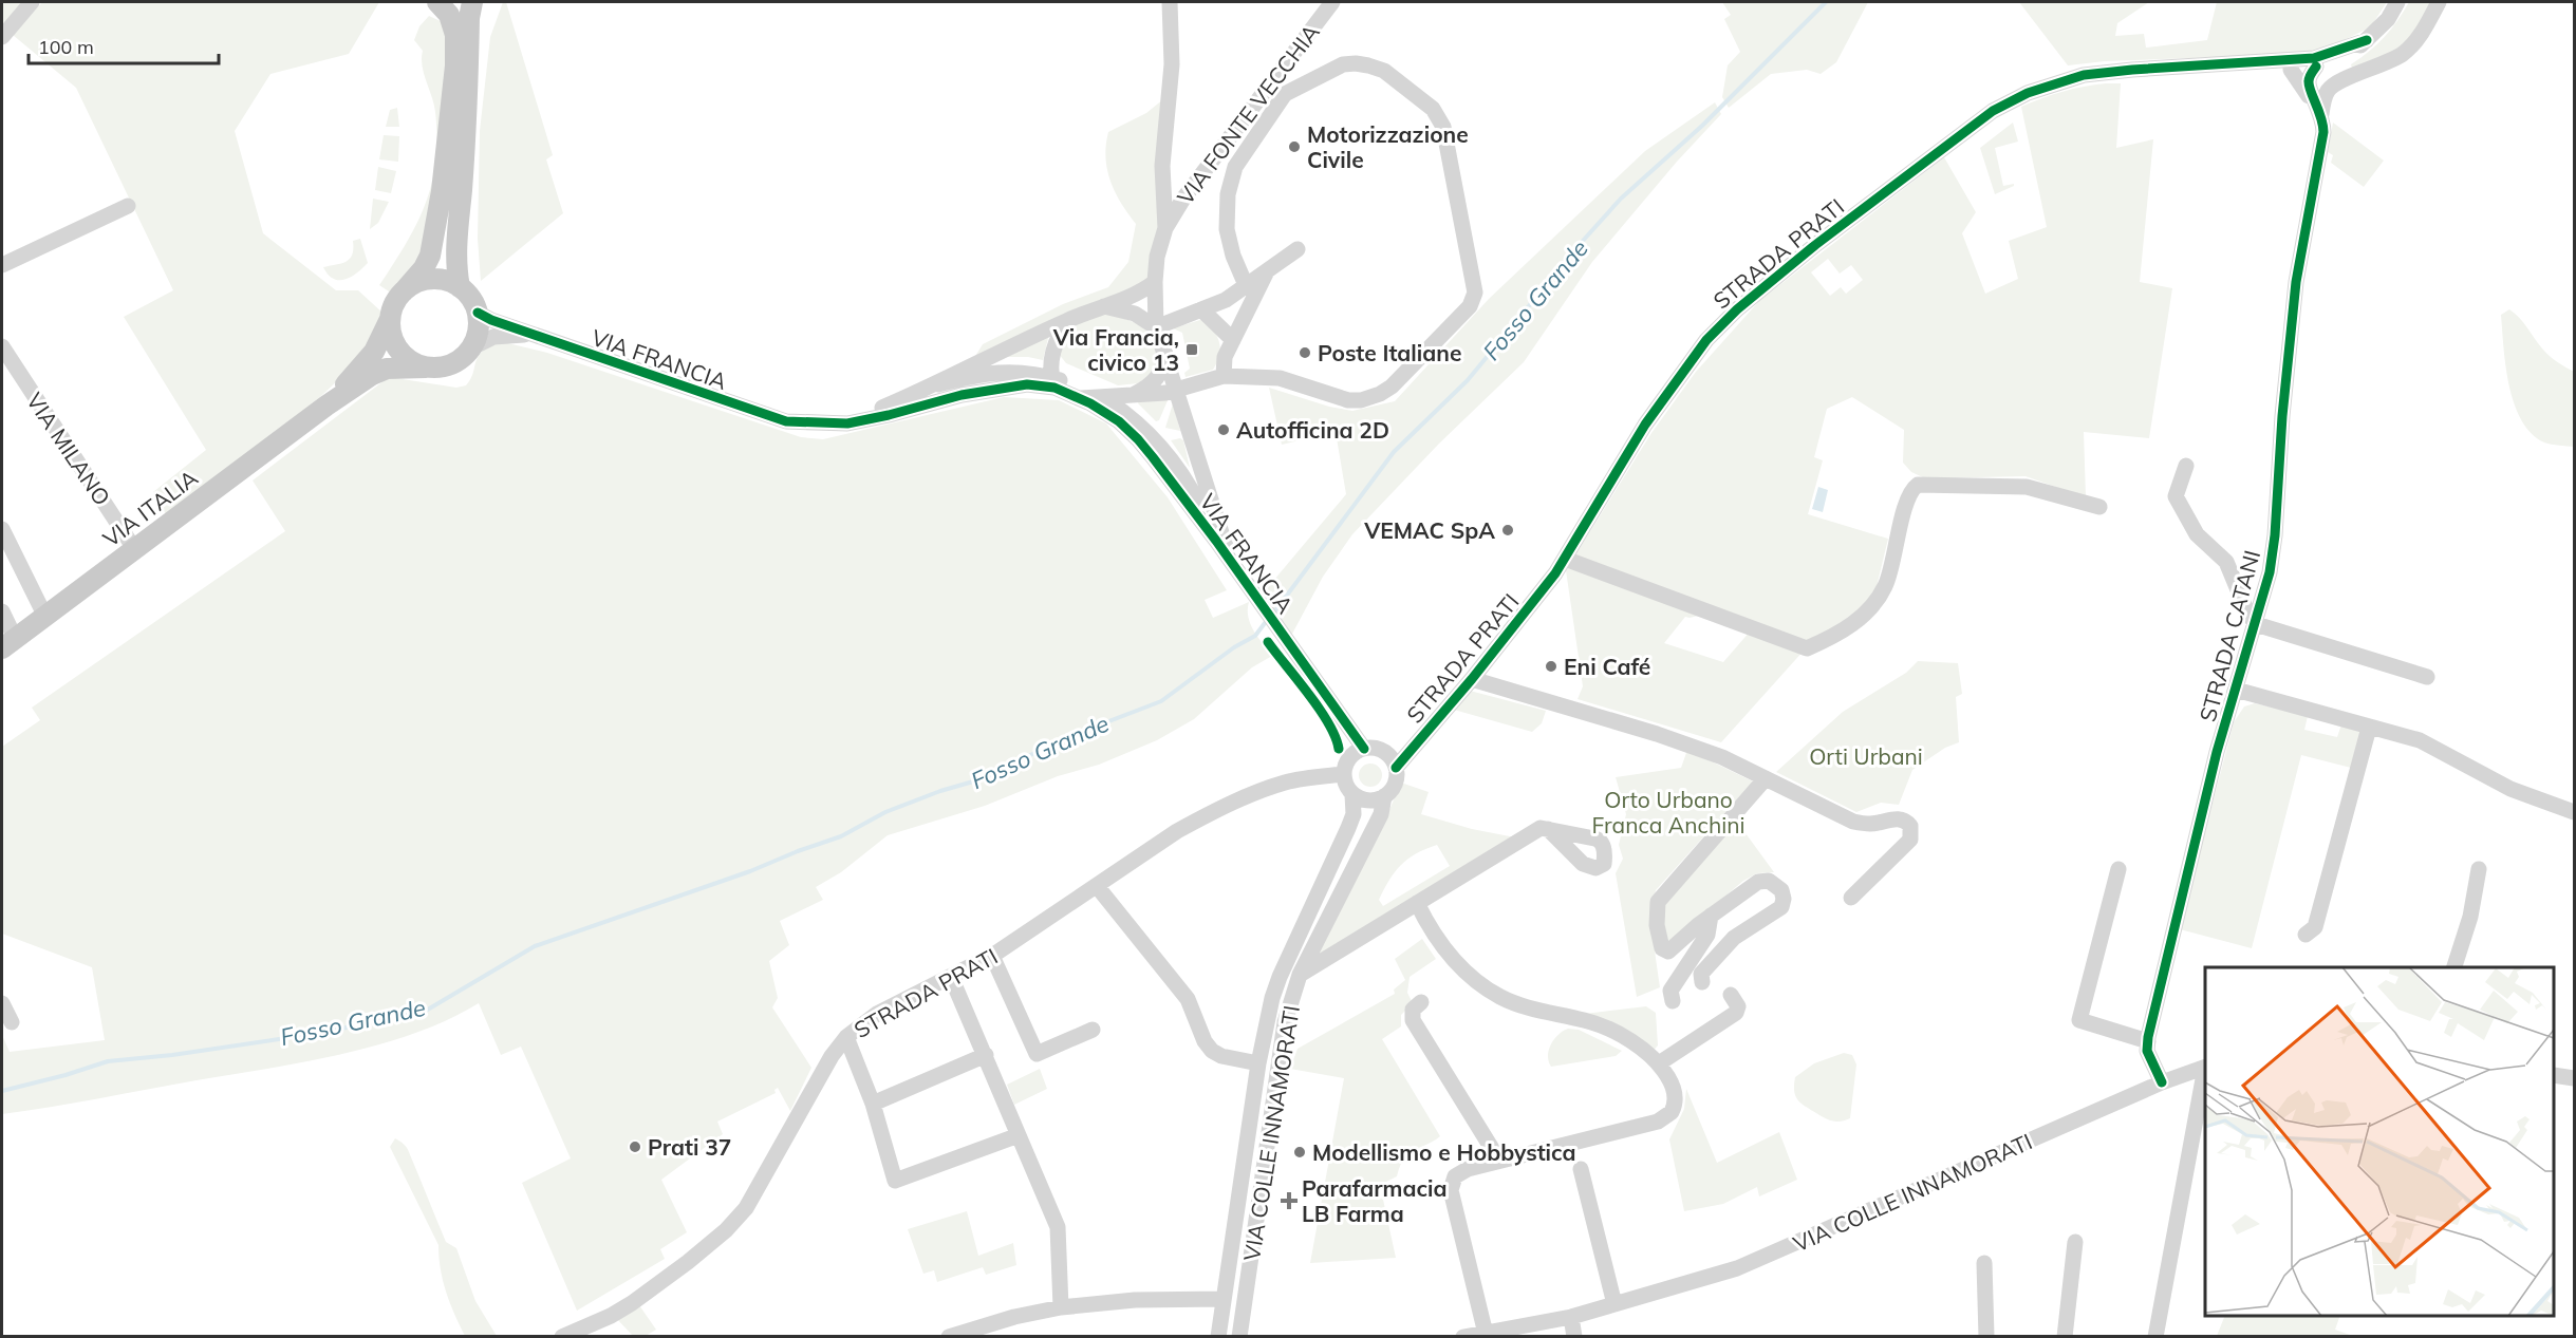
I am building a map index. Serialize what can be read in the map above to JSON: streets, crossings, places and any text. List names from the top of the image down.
{
  "streets": {
    "main road": ["VIA ITALIA"],
    "street": [
      "VIA FONTE VECCHIA",
      "STRADA PRATI",
      "VIA FRANCIA",
      "VIA MILANO",
      "STRADA CATANI",
      "VIA COLLE INNAMORATI"
    ]
  },
  "crossings": [
    ["STRADA PRATI", "VIA FRANCIA"],
    ["STRADA PRATI", "STRADA CATANI"],
    ["STRADA PRATI", "VIA COLLE INNAMORATI"],
    ["VIA FRANCIA", "VIA ITALIA"],
    ["VIA FRANCIA", "VIA COLLE INNAMORATI"],
    ["VIA MILANO", "VIA ITALIA"],
    ["STRADA CATANI", "VIA COLLE INNAMORATI"]
  ],
  "water": ["Fosso Grande"],
  "parks": ["Orti Urbani", "Orto Urbano Franca Anchini"],
  "places": {
    "other": [
      "Motorizzazione Civile",
      "Poste Italiane",
      "Autofficina 2D",
      "VEMAC SpA",
      "Eni Café",
      "Prati 37",
      "Modellismo e Hobbystica"
    ],
    "transit": ["Via Francia, civico 13"],
    "health": ["Parafarmacia LB Farma"]
  },
  "scale_bar": "100 m"
}
